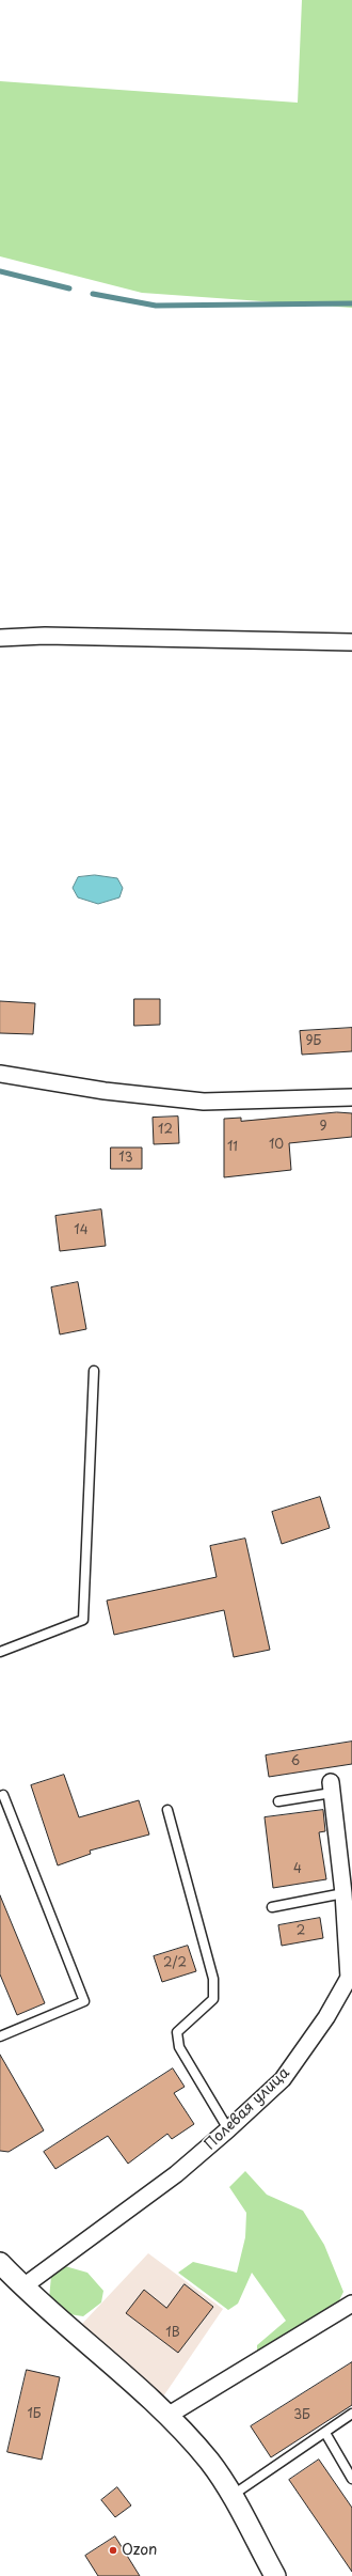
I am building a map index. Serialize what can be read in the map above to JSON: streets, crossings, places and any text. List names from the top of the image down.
{
  "streets": {
    "street": ["Полевая улица"]
  },
  "places": ["Ozon"],
  "house_numbers": [
    "9Б",
    "9",
    "12",
    "10",
    "11",
    "13",
    "14",
    "6",
    "4",
    "2",
    "2/2",
    "1В",
    "1Б",
    "3Б"
  ]
}
